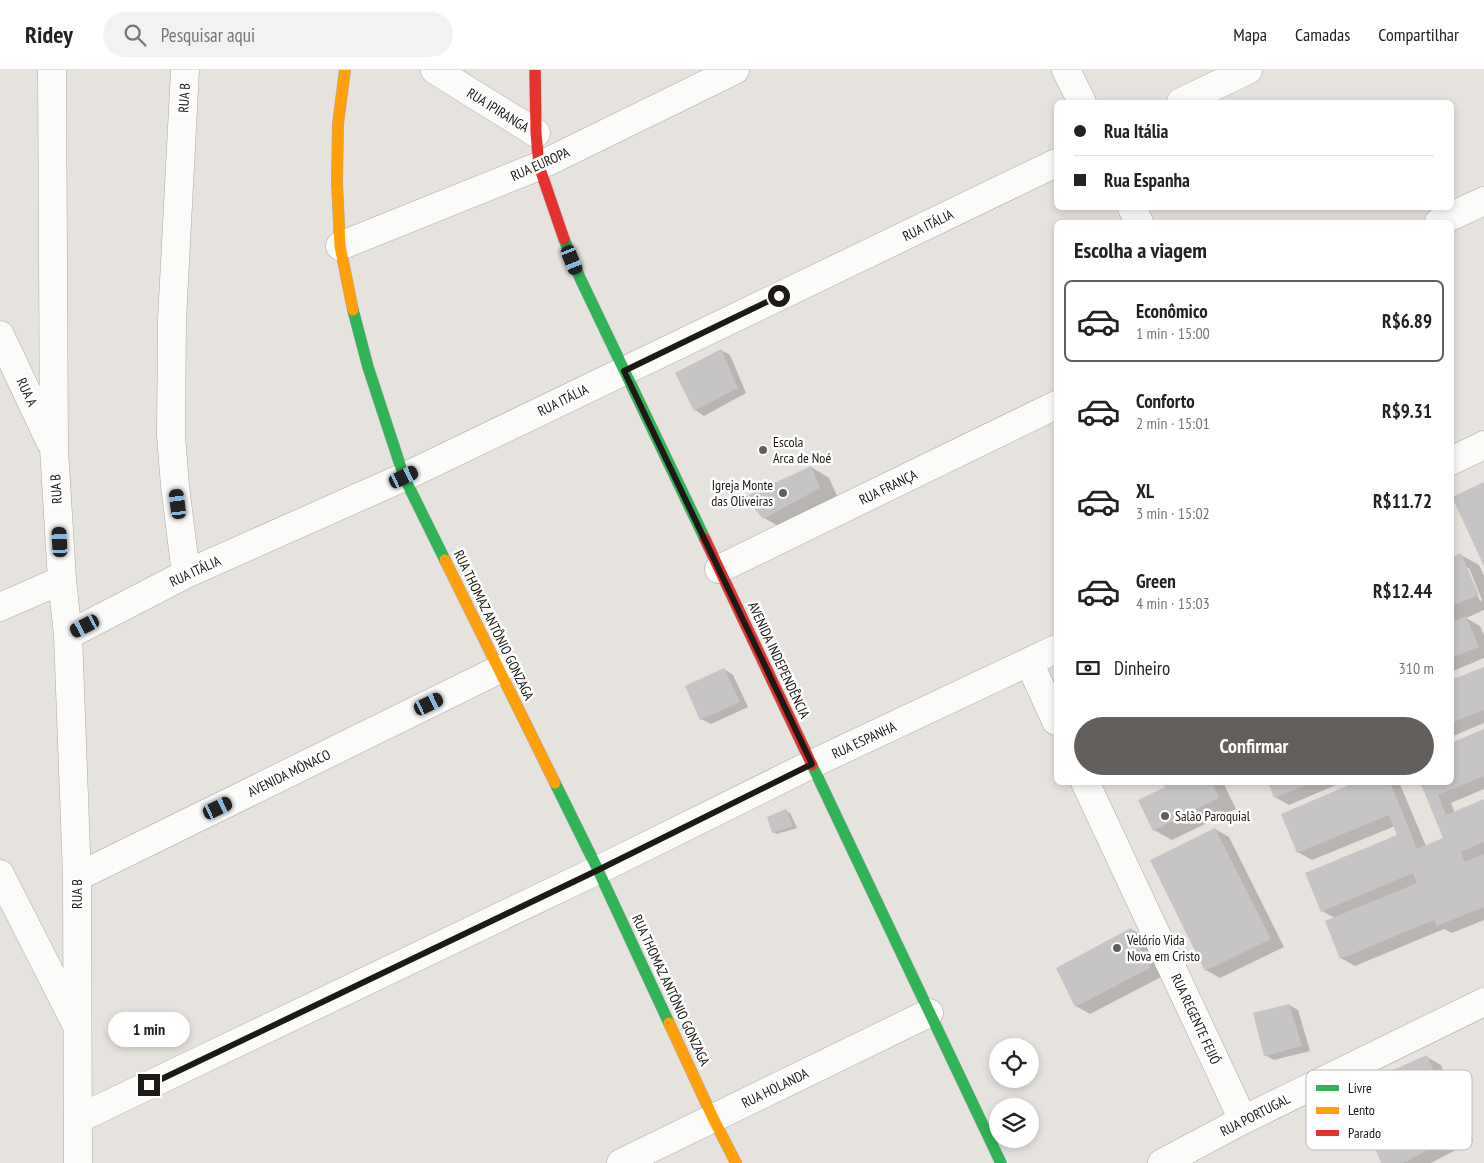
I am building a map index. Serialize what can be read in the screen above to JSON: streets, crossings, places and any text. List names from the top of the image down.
{
  "streets": {
    "street": [
      "RUA B",
      "RUA IPIRANGA",
      "RUA EUROPA",
      "RUA ITÁLIA",
      "RUA A",
      "RUA FRANÇA",
      "RUA THOMAZ ANTÔNIO GONZAGA",
      "AVENIDA INDEPENDÊNCIA",
      "RUA ESPANHA",
      "AVENIDA MÔNACO",
      "RUA REGENTE FEIJÓ",
      "RUA HOLANDA",
      "RUA PORTUGAL"
    ]
  },
  "crossings": [
    ["RUA B", "RUA ITÁLIA"],
    ["RUA B", "RUA A"],
    ["RUA B", "RUA ESPANHA"],
    ["RUA B", "AVENIDA MÔNACO"],
    ["RUA IPIRANGA", "AVENIDA INDEPENDÊNCIA"],
    ["RUA EUROPA", "RUA THOMAZ ANTÔNIO GONZAGA"],
    ["RUA EUROPA", "AVENIDA INDEPENDÊNCIA"],
    ["RUA ITÁLIA", "RUA THOMAZ ANTÔNIO GONZAGA"],
    ["RUA ITÁLIA", "AVENIDA INDEPENDÊNCIA"],
    ["RUA FRANÇA", "AVENIDA INDEPENDÊNCIA"],
    ["RUA THOMAZ ANTÔNIO GONZAGA", "RUA ESPANHA"],
    ["RUA THOMAZ ANTÔNIO GONZAGA", "AVENIDA MÔNACO"],
    ["RUA THOMAZ ANTÔNIO GONZAGA", "RUA HOLANDA"],
    ["AVENIDA INDEPENDÊNCIA", "RUA ESPANHA"],
    ["AVENIDA INDEPENDÊNCIA", "RUA HOLANDA"],
    ["RUA REGENTE FEIJÓ", "RUA PORTUGAL"]
  ],
  "places": [
    "Escola Arca de Noé",
    "Igreja Monte das Oliveiras",
    "Salão Paroquial",
    "Velório Vida Nova em Cristo"
  ],
  "legend": ["Livre", "Lento", "Parado"],
  "page": {
    "header": "Ridey",
    "search": "Pesquisar aqui",
    "nav": ["Mapa", "Camadas", "Compartilhar"],
    "banner": ["Rua Itália", "Rua Espanha"],
    "heading": "Escolha a viagem",
    "list": [
      {
        "name": "Econômico",
        "note": "1 min · 15:00",
        "value": "R$6.89"
      },
      {
        "name": "Conforto",
        "note": "2 min · 15:01",
        "value": "R$9.31"
      },
      {
        "name": "XL",
        "note": "3 min · 15:02",
        "value": "R$11.72"
      },
      {
        "name": "Green",
        "note": "4 min · 15:03",
        "value": "R$12.44"
      }
    ],
    "pay": ["Dinheiro", "310 m"],
    "buttons": "Confirmar",
    "bubble": "1 min"
  }
}
